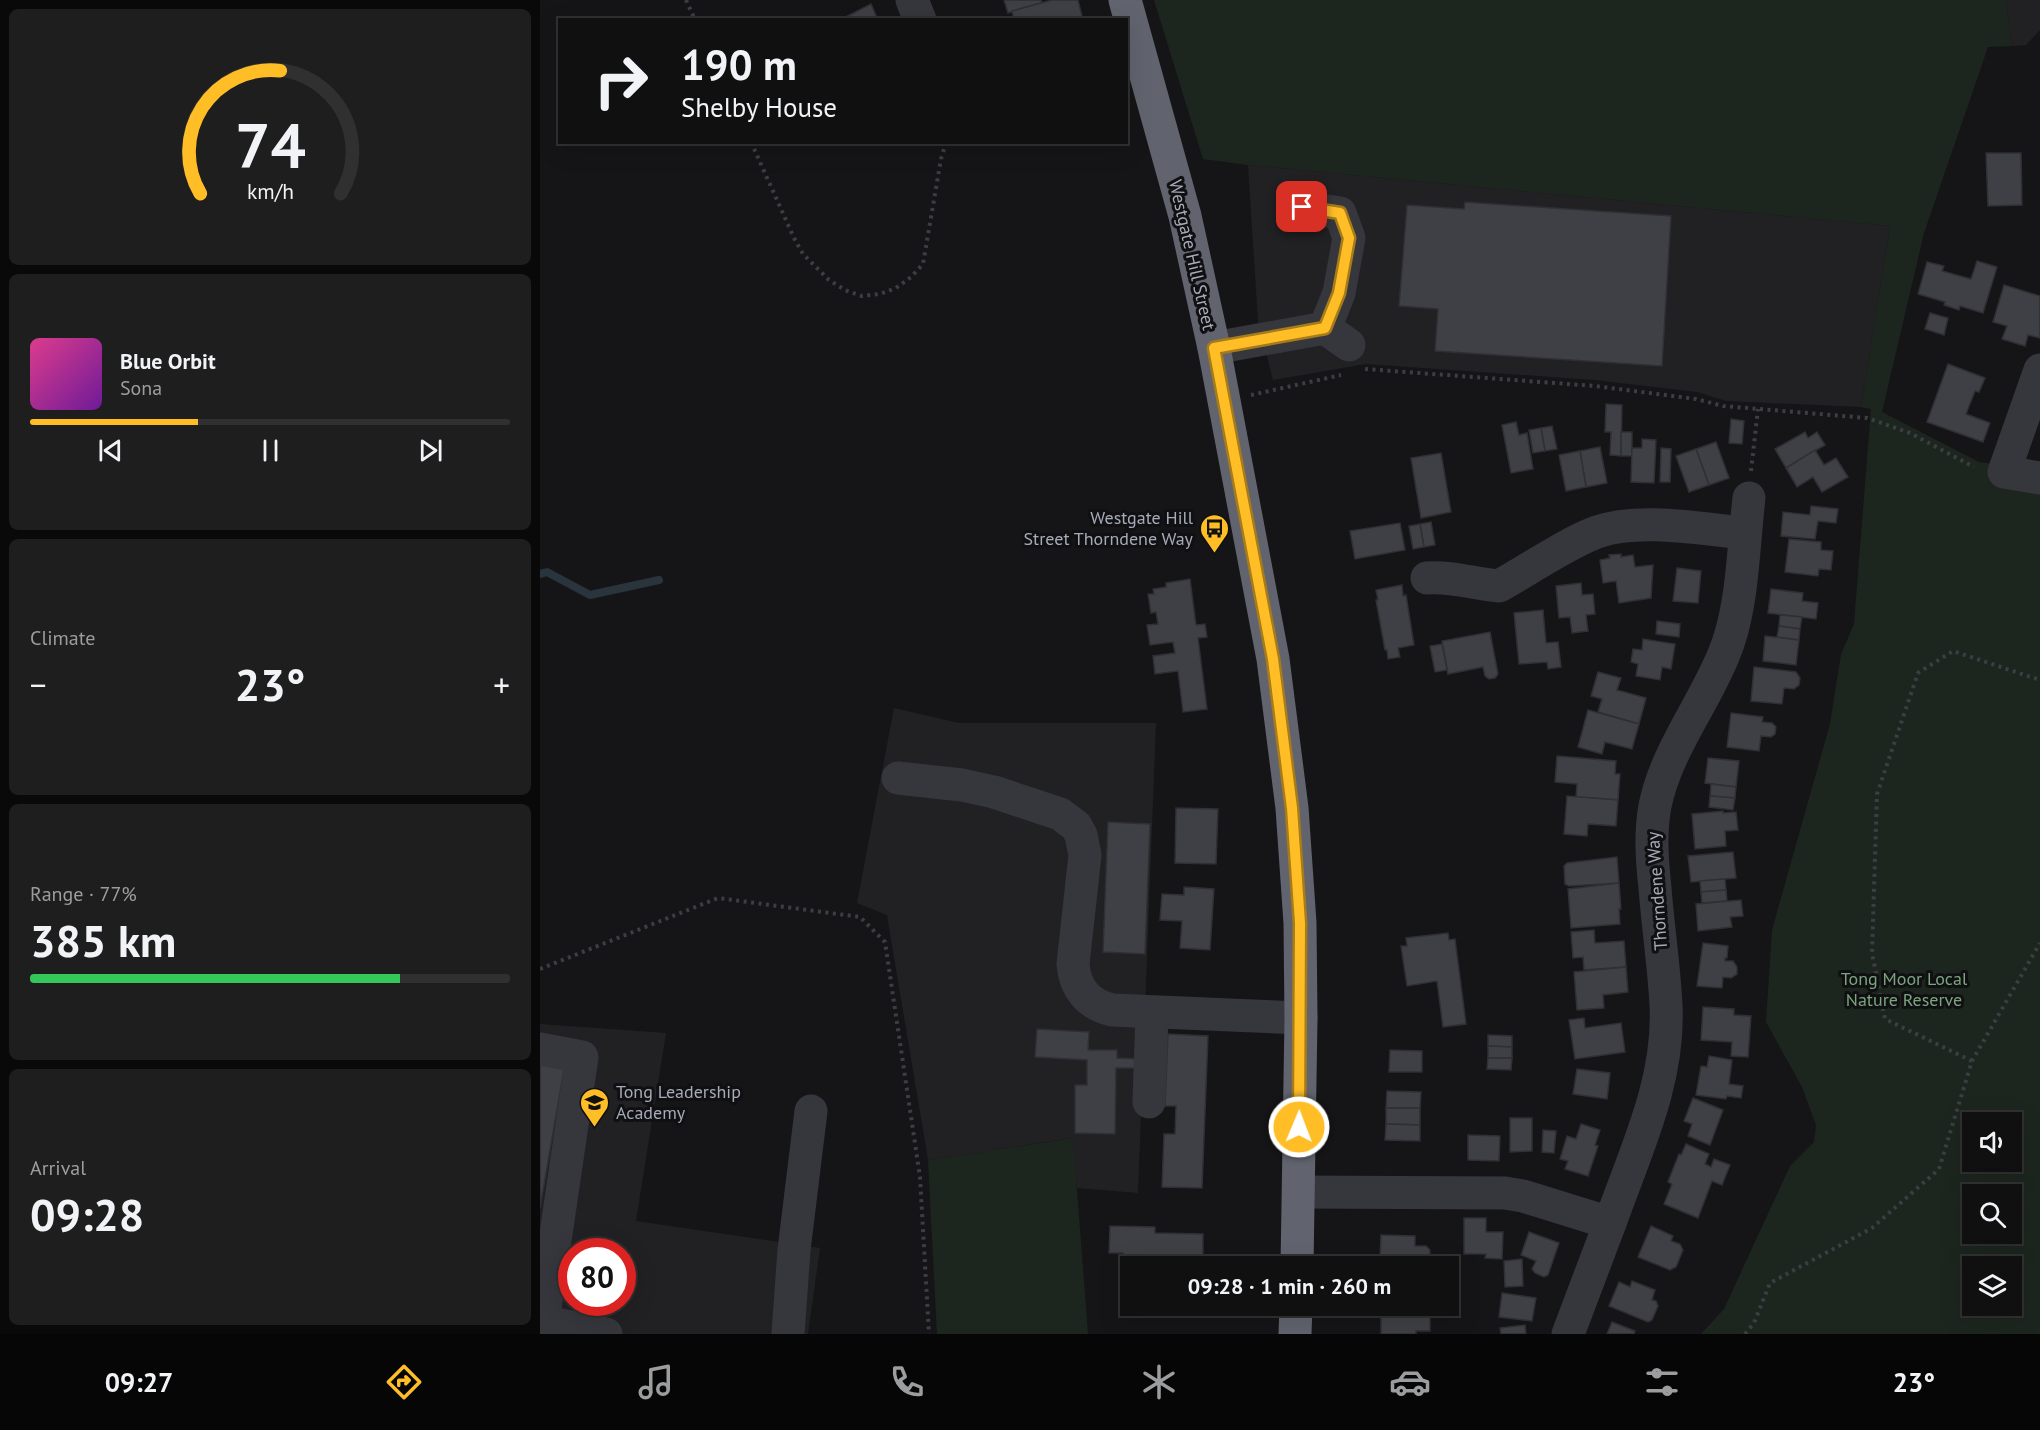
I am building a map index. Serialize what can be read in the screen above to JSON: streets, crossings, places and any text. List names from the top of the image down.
{
  "streets": {
    "highway": ["Westgate Hill Street"],
    "street": ["Thorndene Way"]
  },
  "parks": ["Tong Moor Local Nature Reserve"],
  "places": {
    "bus stop": ["Westgate Hill Street Thorndene Way"],
    "school or university": ["Tong Leadership Academy"]
  },
  "page": {
    "turn": ["190 m", "Shelby House"],
    "song": ["Blue Orbit", "Sona"],
    "tile": [
      "Climate",
      ["Range · 77%", "385 km"],
      ["Arrival", "09:28"]
    ],
    "heat": ["−", "23°", "+"],
    "limit": "80",
    "trip": "09:28 · 1 min · 260 m",
    "tabs": ["09:27", "23°"],
    "gauge": ["74", "km/h"]
  }
}
